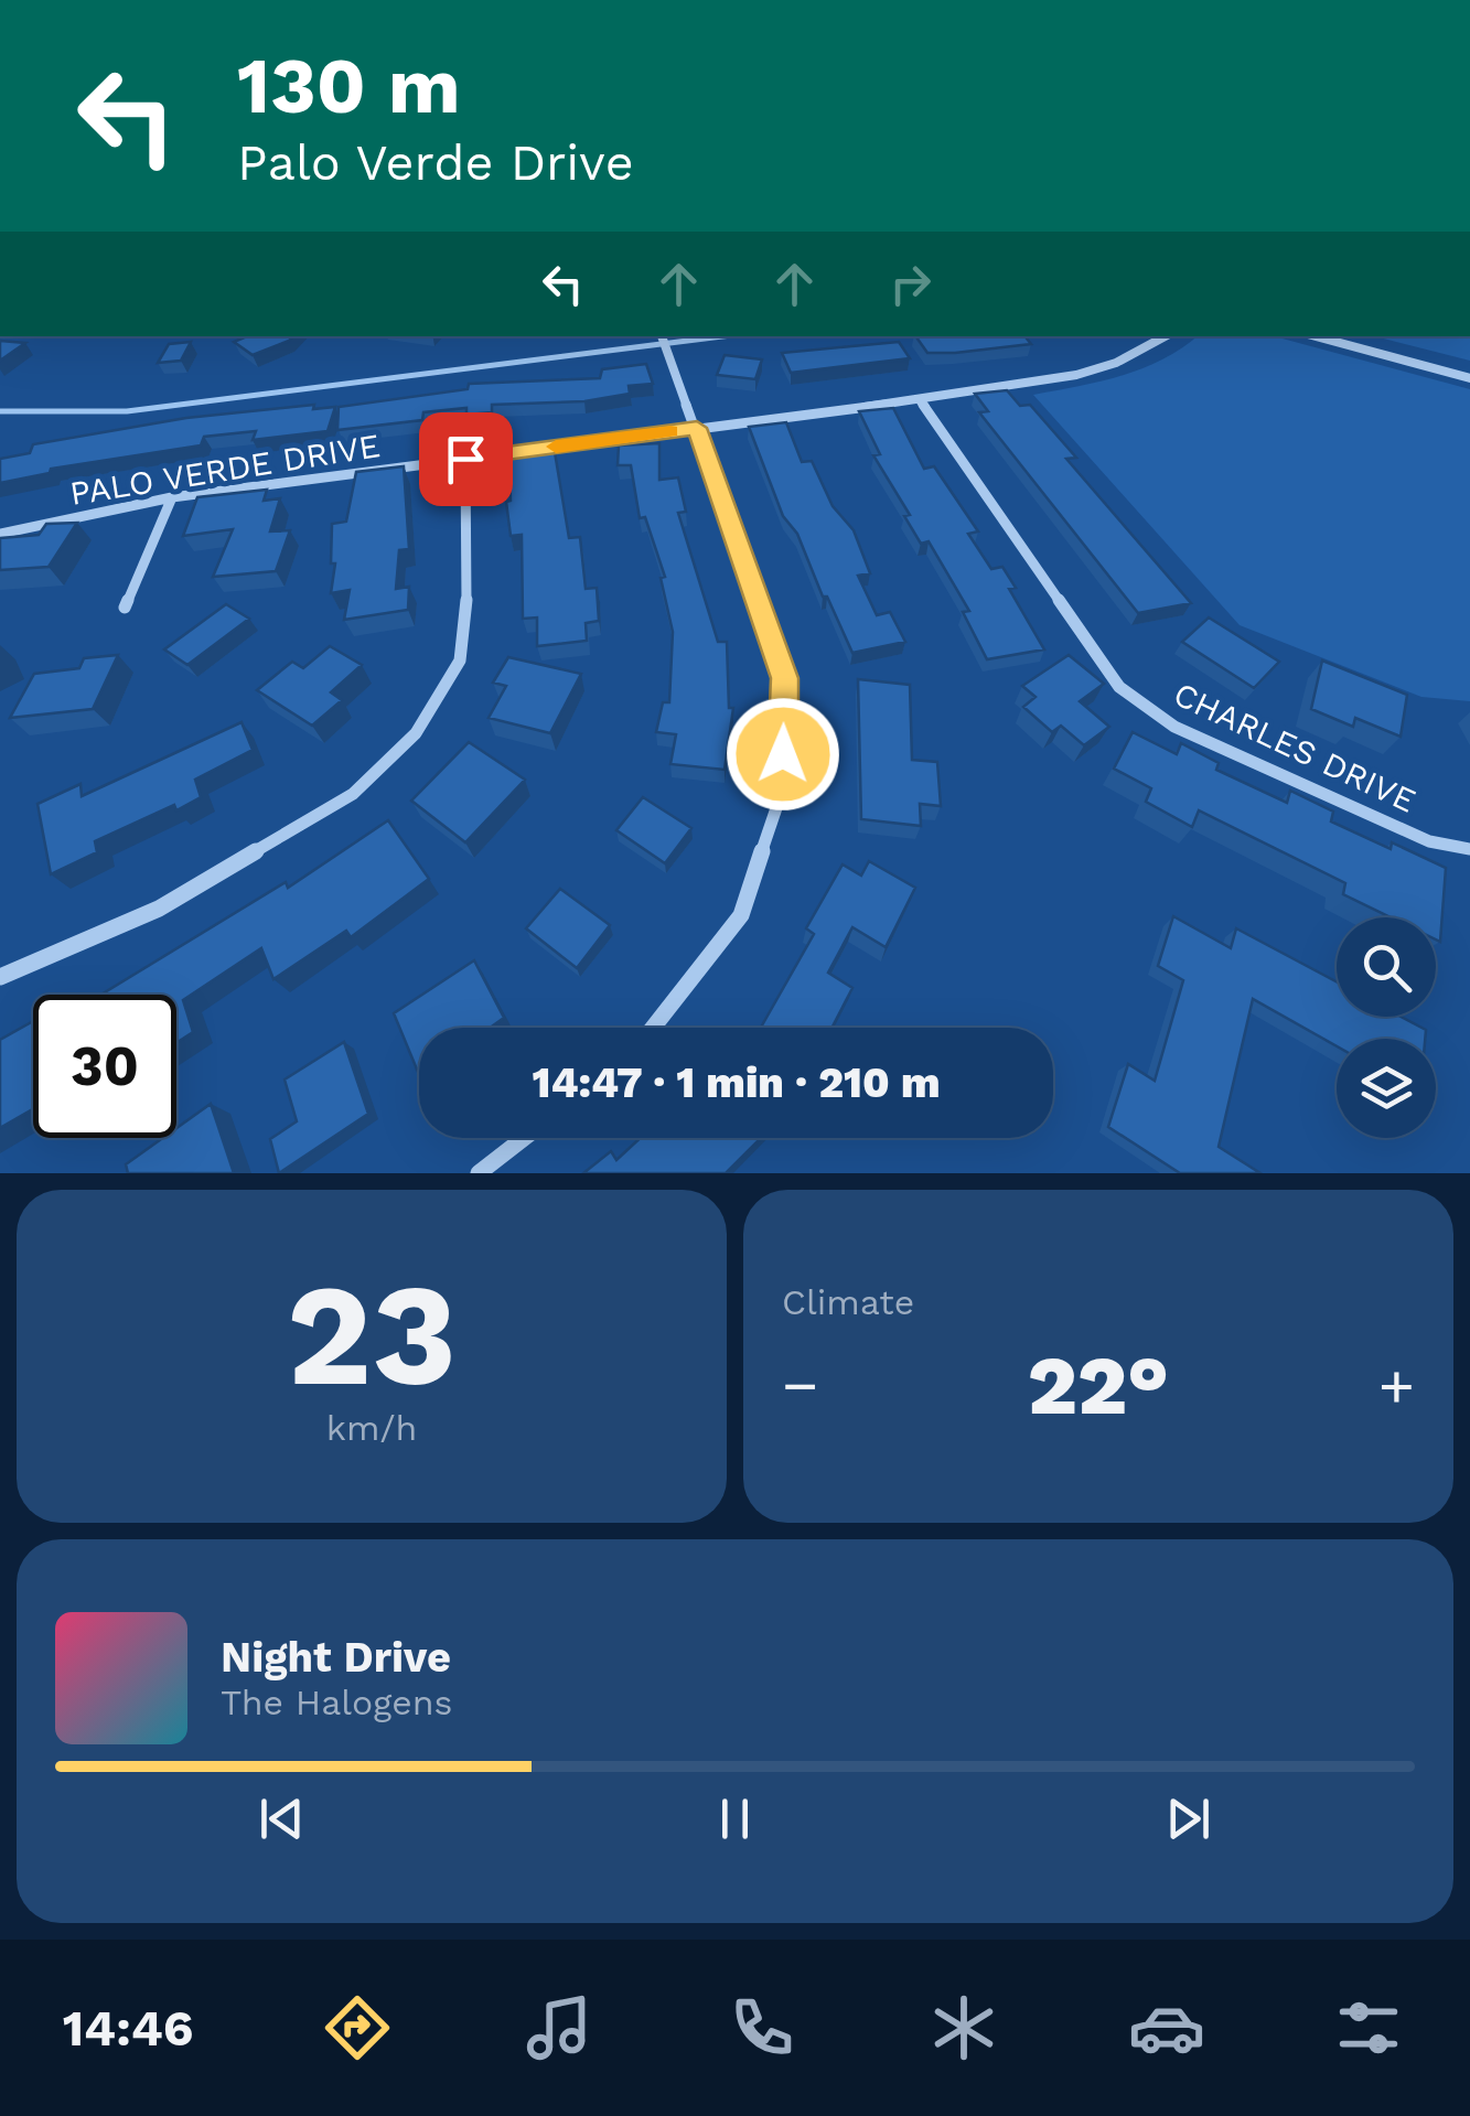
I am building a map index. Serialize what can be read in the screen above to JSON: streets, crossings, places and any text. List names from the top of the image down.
{
  "streets": {
    "street": ["PALO VERDE DRIVE", "CHARLES DRIVE"]
  },
  "crossings": [
    ["PALO VERDE DRIVE", "CHARLES DRIVE"]
  ],
  "page": {
    "turn": ["130 m", "Palo Verde Drive"],
    "limit": "30",
    "trip": "14:47 · 1 min · 210 m",
    "tile": [
      ["23", "km/h"],
      "Climate"
    ],
    "heat": ["−", "22°", "+"],
    "song": ["Night Drive", "The Halogens"],
    "tabs": "14:46"
  }
}
